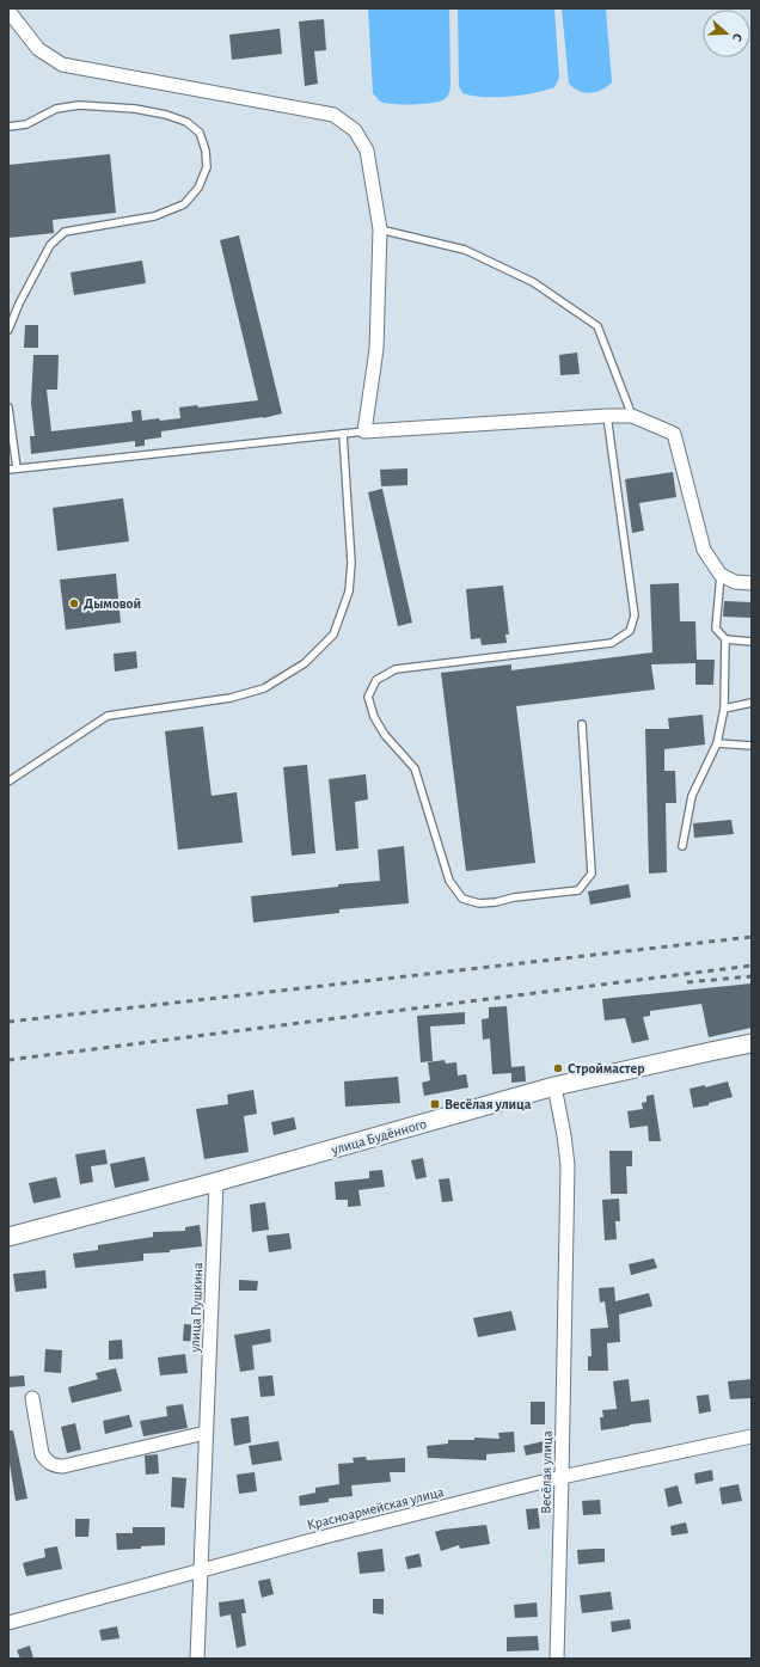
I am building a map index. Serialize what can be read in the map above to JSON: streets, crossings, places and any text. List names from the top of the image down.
{
  "streets": {
    "street": [
      "улица Будённого",
      "улица Пушкина",
      "Весёлая улица",
      "Красноармейская улица"
    ]
  },
  "crossings": [
    ["улица Будённого", "улица Пушкина"],
    ["улица Будённого", "Весёлая улица"],
    ["улица Пушкина", "Красноармейская улица"],
    ["Весёлая улица", "Красноармейская улица"]
  ],
  "places": {
    "other": ["Дымовой", "Строймастер"],
    "transit": ["Весёлая улица"]
  },
  "north": "right"
}
